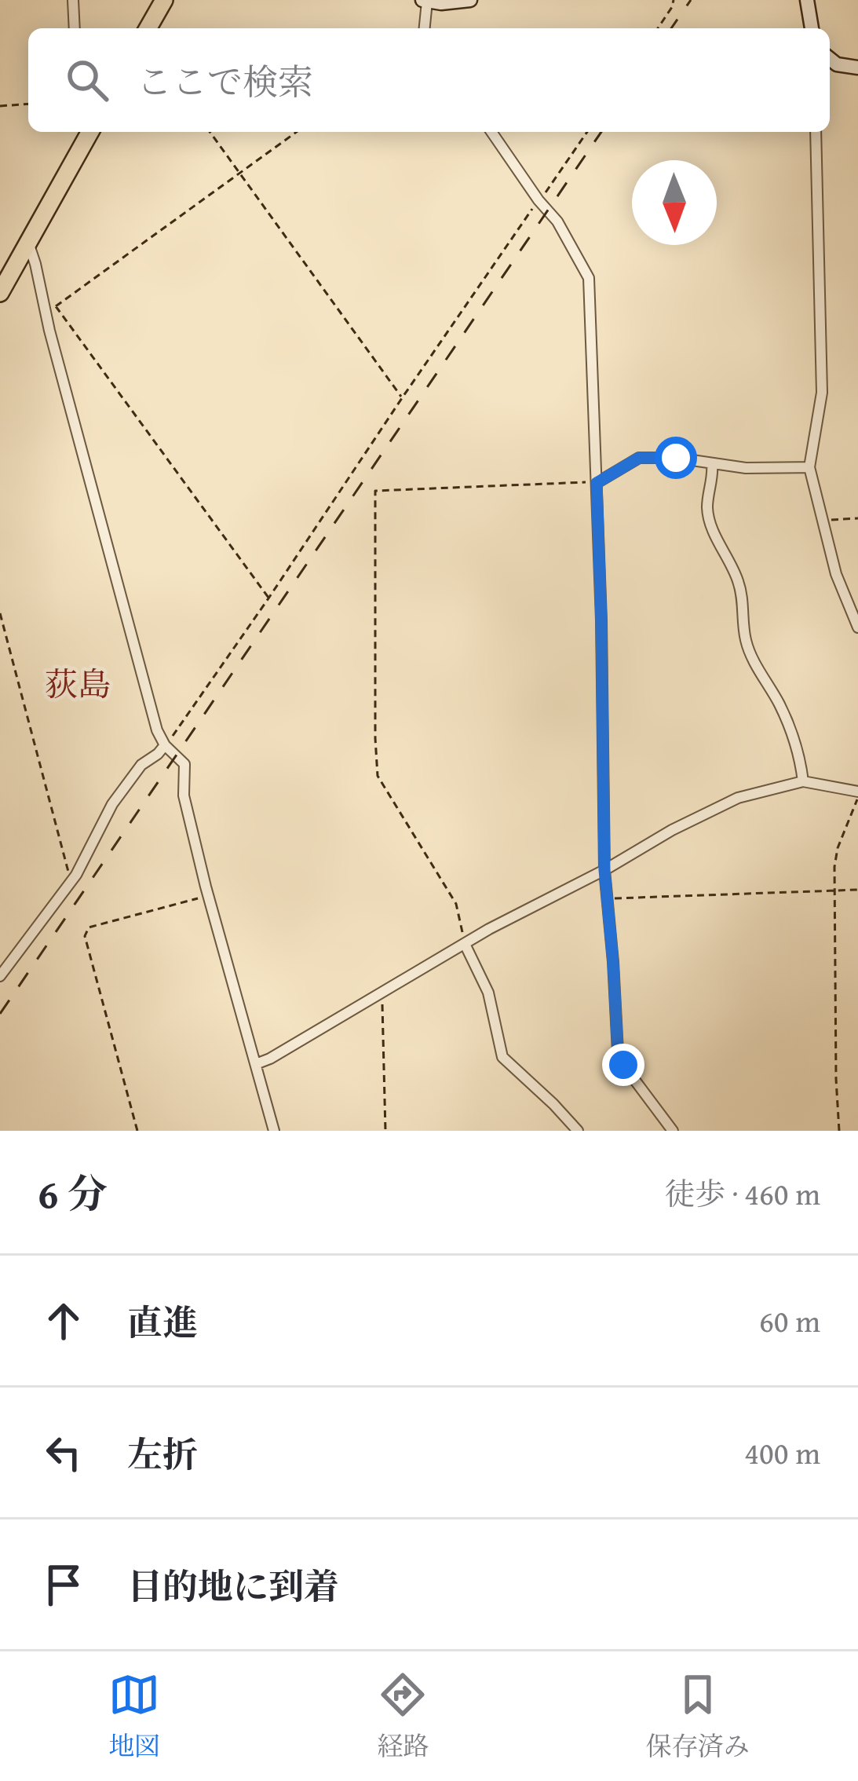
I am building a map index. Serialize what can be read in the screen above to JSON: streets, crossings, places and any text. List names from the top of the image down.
{
  "districts": ["荻島"],
  "north": "bottom",
  "page": {
    "search": "ここで検索",
    "heading": ["6 分", "徒歩 · 460 m"],
    "list": [
      ["直進", "60 m"],
      ["左折", "400 m"],
      "目的地に到着"
    ],
    "nav": ["地図", "経路", "保存済み"]
  }
}
